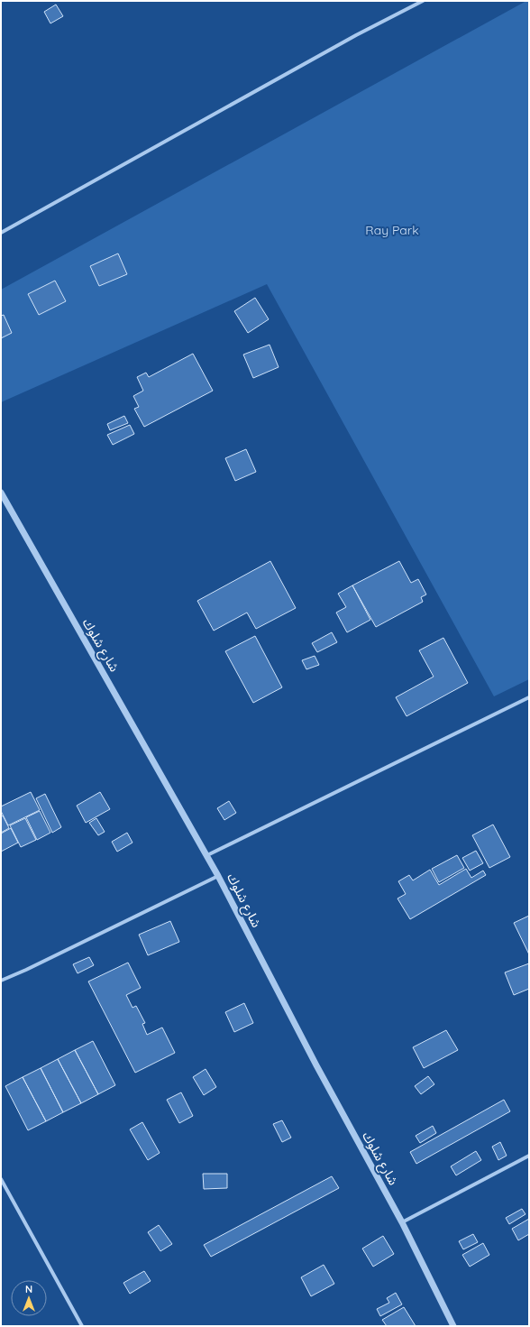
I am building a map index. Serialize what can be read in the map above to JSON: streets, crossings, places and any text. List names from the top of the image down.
{
  "streets": {
    "street": ["شارع شلوك"]
  },
  "parks": ["Ray Park"],
  "north": "top"
}
